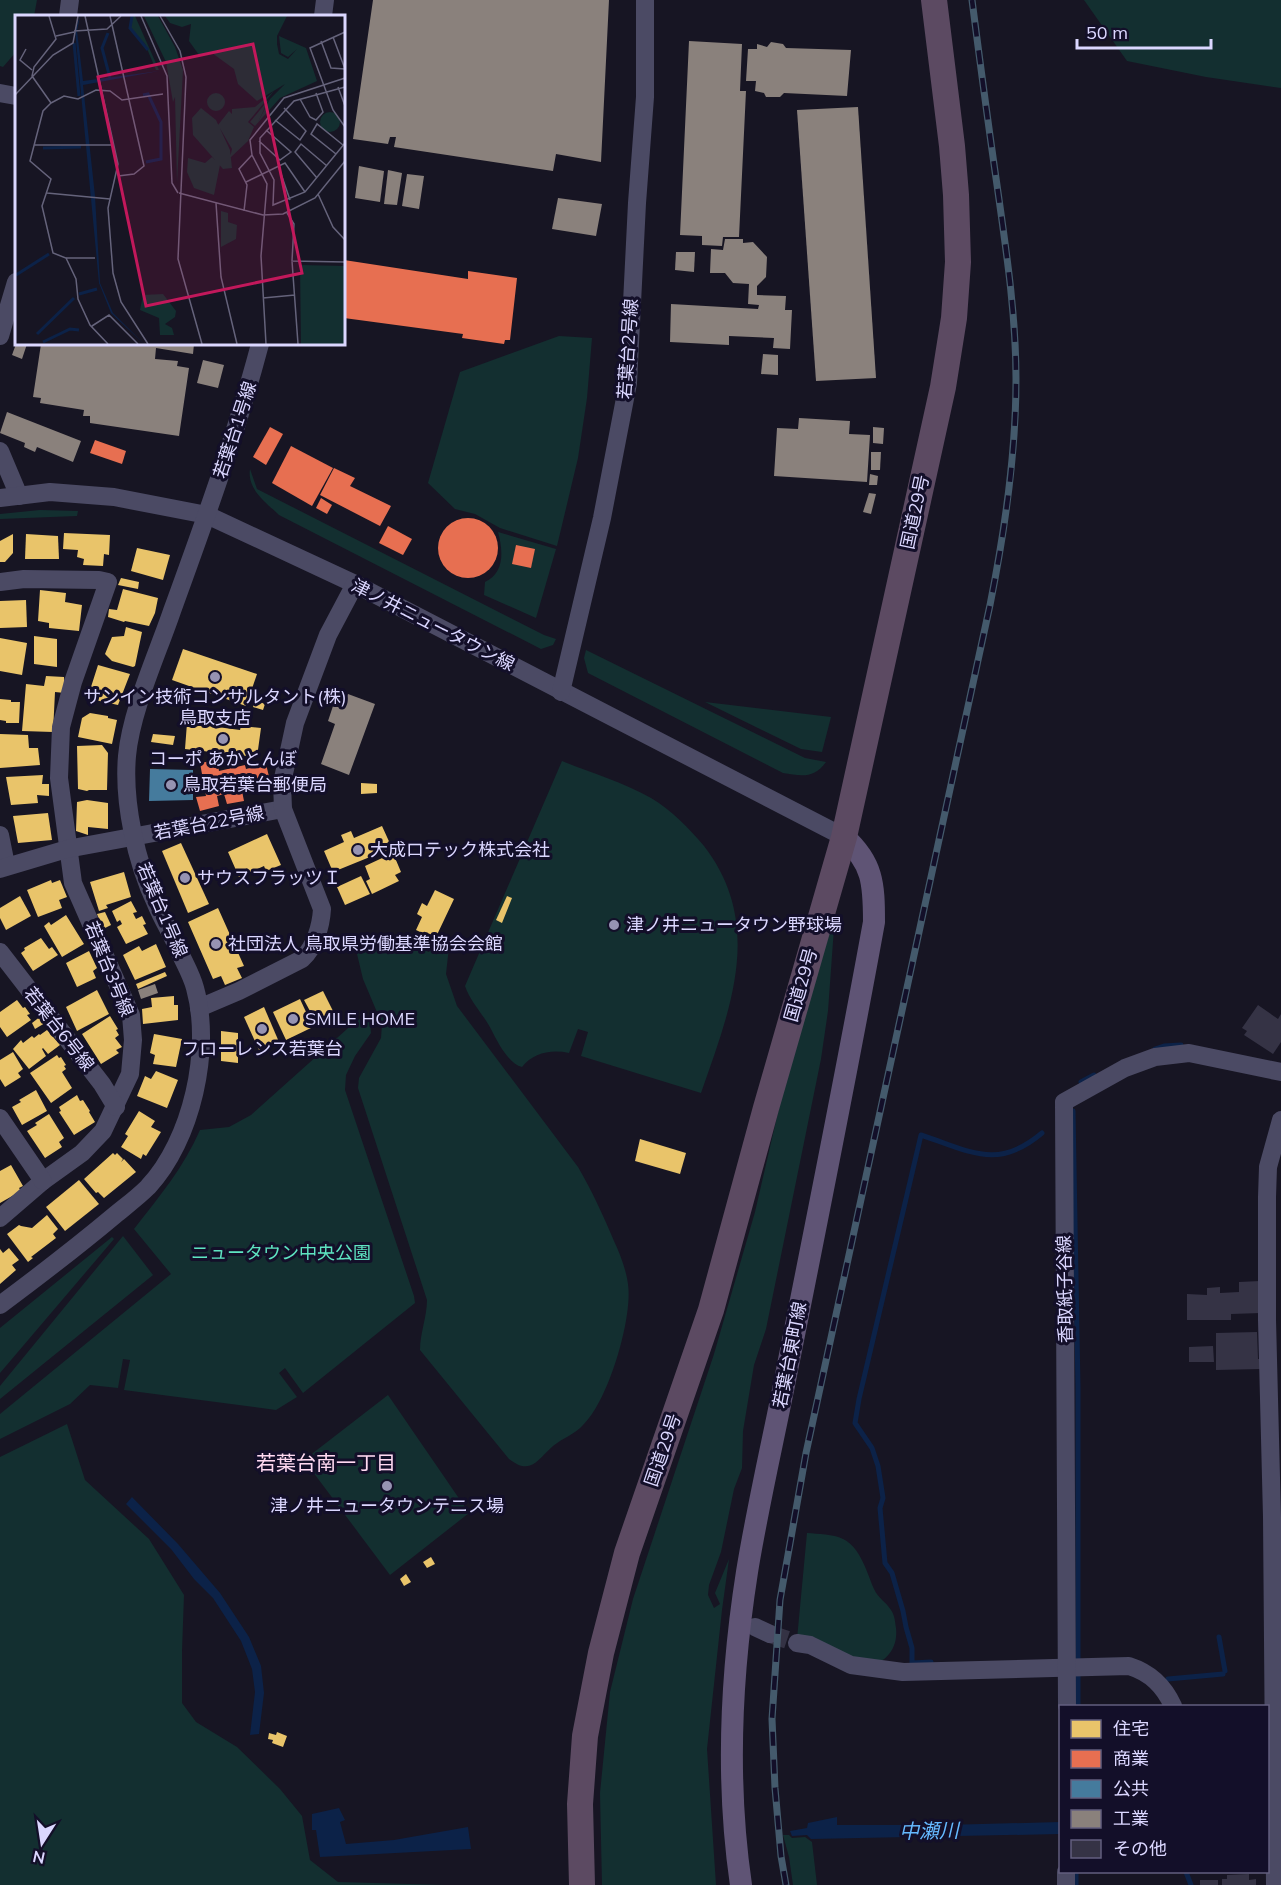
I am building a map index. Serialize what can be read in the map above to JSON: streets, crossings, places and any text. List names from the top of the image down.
{
  "streets": {
    "highway": ["国道29号"],
    "main road": ["若葉台東町線"],
    "street": [
      "若葉台2号線",
      "若葉台1号線",
      "津ノ井ニュータウン線",
      "若葉台22号線",
      "若葉台3号線",
      "若葉台6号線",
      "香取紙子谷線"
    ]
  },
  "crossings": [
    ["若葉台2号線", "津ノ井ニュータウン線"],
    ["若葉台1号線", "津ノ井ニュータウン線"],
    ["若葉台1号線", "若葉台22号線"],
    ["国道29号", "津ノ井ニュータウン線"],
    ["国道29号", "若葉台東町線"],
    ["津ノ井ニュータウン線", "若葉台東町線"],
    ["若葉台3号線", "若葉台6号線"]
  ],
  "districts": ["若葉台南一丁目"],
  "water": ["中瀬川"],
  "parks": ["ニュータウン中央公園"],
  "places": [
    "サンイン技術コンサルタント(株) 鳥取支店",
    "コーポ あかとんぼ",
    "鳥取若葉台郵便局",
    "大成ロテック株式会社",
    "サウスフラッツＩ",
    "津ノ井ニュータウン野球場",
    "社団法人 鳥取県労働基準協会会館",
    "SMILE HOME",
    "フローレンス若葉台",
    "津ノ井ニュータウンテニス場"
  ],
  "legend": [
    "住宅",
    "商業",
    "公共",
    "工業",
    "その他"
  ],
  "scale_bar": "50 m",
  "north": "bottom"
}
